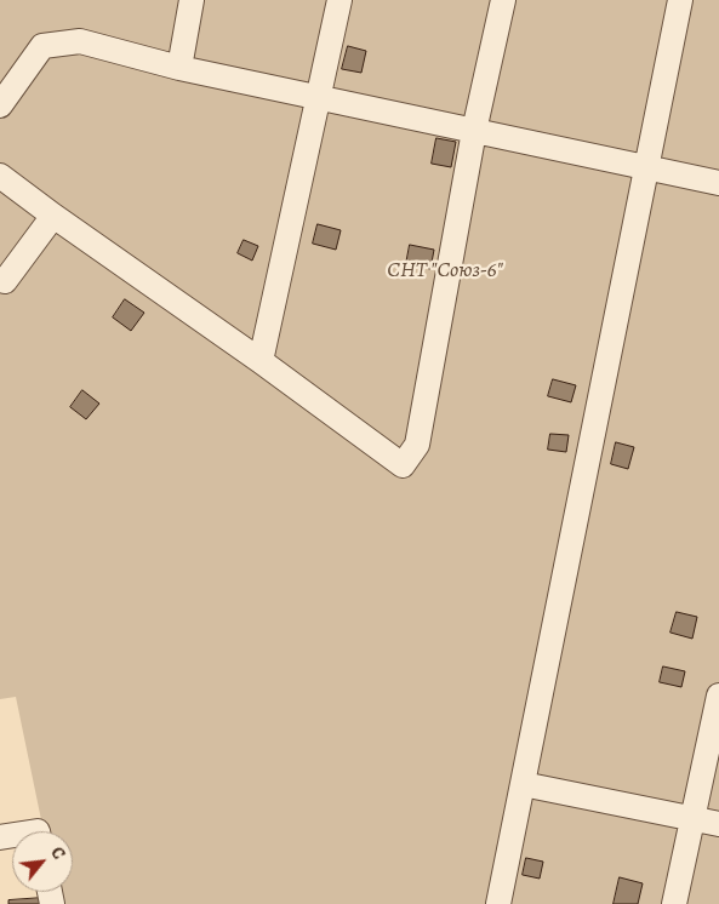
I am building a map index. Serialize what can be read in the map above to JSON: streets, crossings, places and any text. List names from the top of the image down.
{
  "parks": ["СНТ \"Союз-6\""],
  "north": "top right"
}
